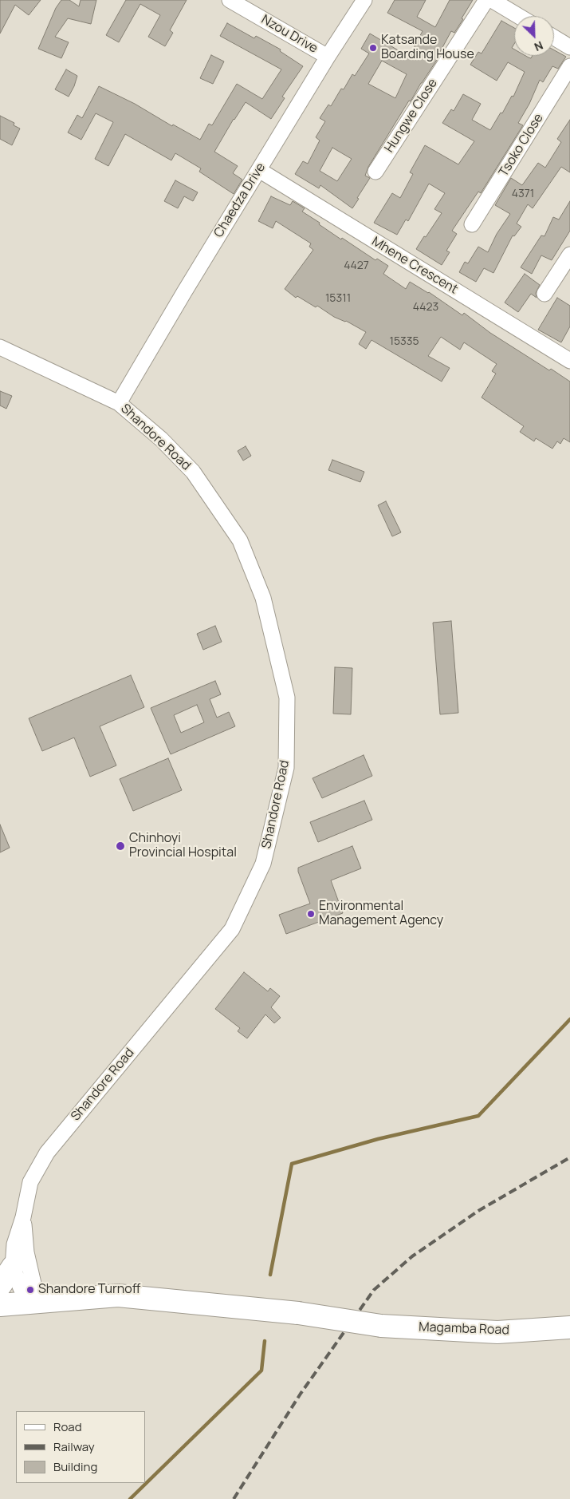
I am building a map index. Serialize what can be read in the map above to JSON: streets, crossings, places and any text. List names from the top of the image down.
{
  "streets": {
    "highway": ["Magamba Road"],
    "street": [
      "Nzou Drive",
      "Hungwe Close",
      "Tsoko Close",
      "Chaedza Drive",
      "Mhene Crescent",
      "Shandore Road"
    ]
  },
  "crossings": [
    ["Nzou Drive", "Chaedza Drive"],
    ["Chaedza Drive", "Mhene Crescent"],
    ["Chaedza Drive", "Shandore Road"]
  ],
  "places": [
    "Katsande Boarding House",
    "Chinhoyi Provincial Hospital",
    "Environmental Management Agency",
    "Shandore Turnoff"
  ],
  "house_numbers": [
    "4371",
    "4427",
    "15311",
    "4423",
    "15335"
  ],
  "legend": ["Road", "Railway", "Building"],
  "north": "bottom right"
}
